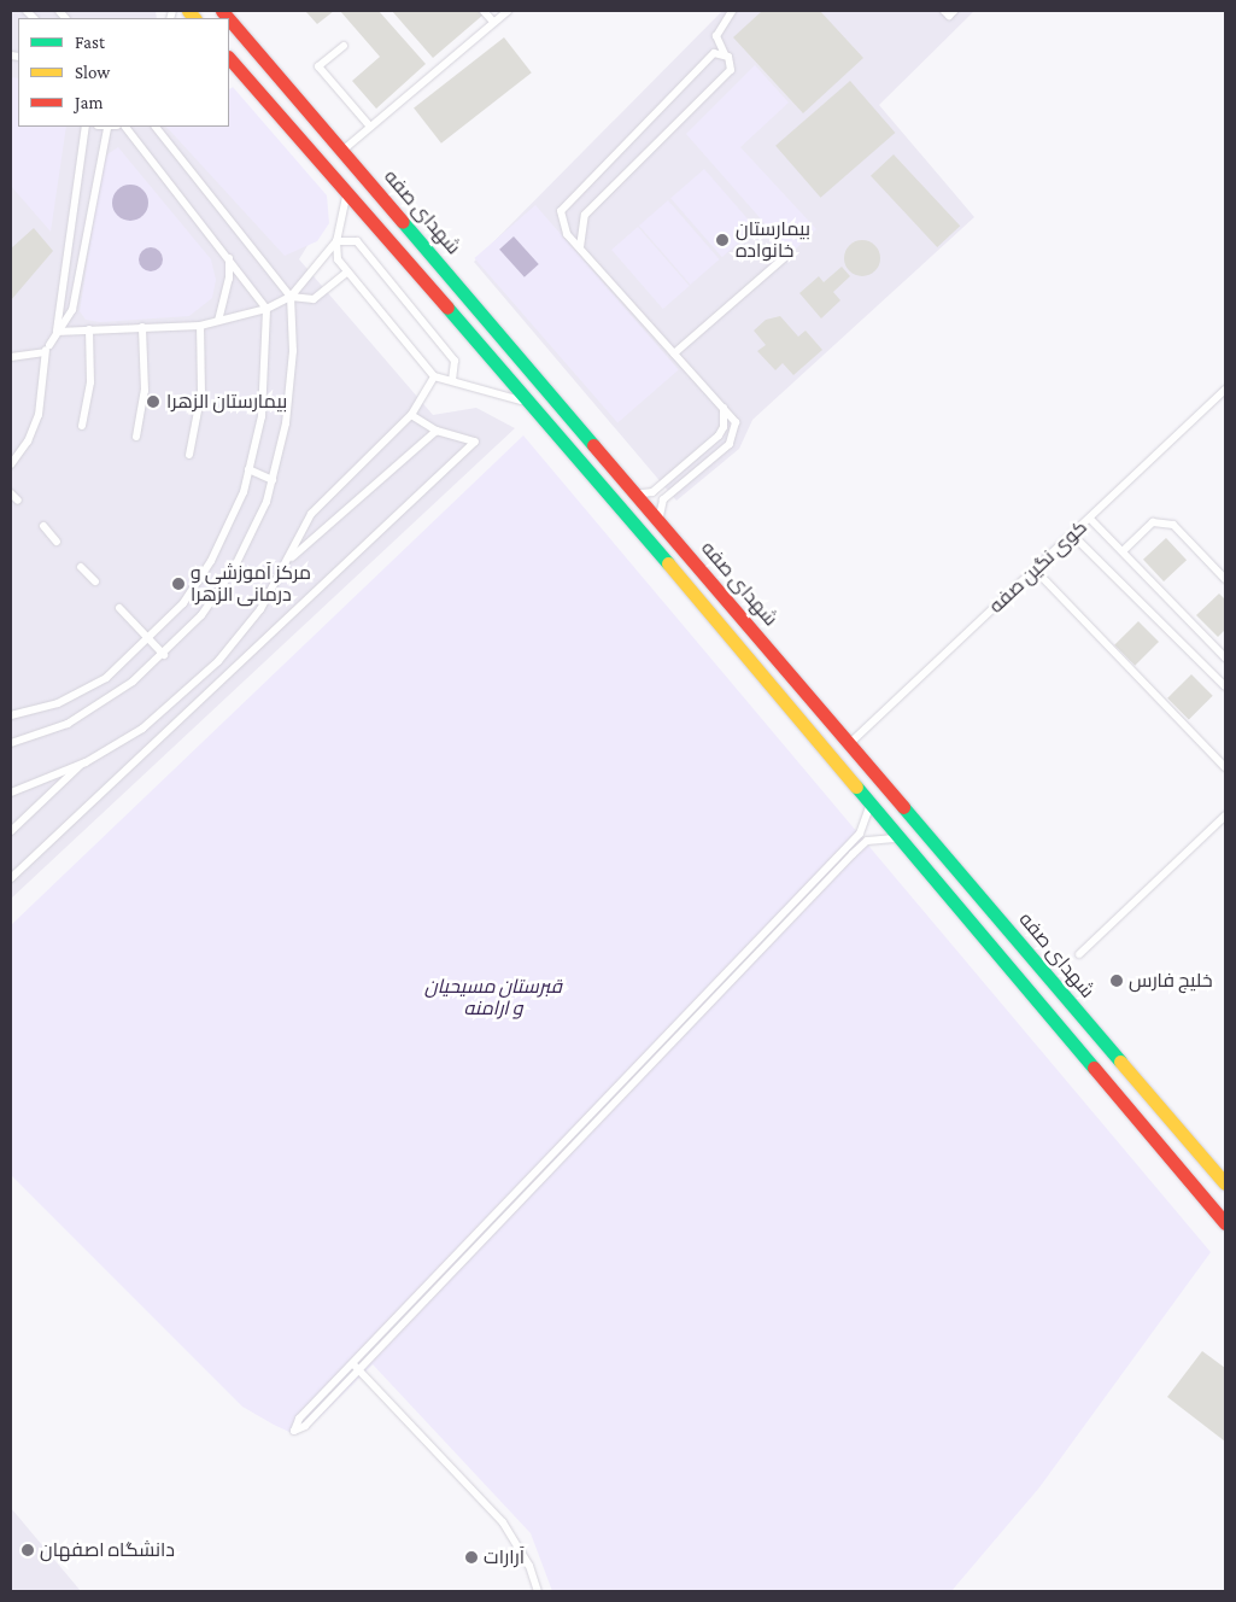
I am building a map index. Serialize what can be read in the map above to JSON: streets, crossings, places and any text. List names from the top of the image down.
{
  "streets": {
    "main road": ["شهدای صفه"],
    "lane": ["کوی نگین صفه"]
  },
  "crossings": [
    ["شهدای صفه", "کوی نگین صفه"]
  ],
  "parks": ["قبرستان مسیحیان و ارامنه"],
  "places": [
    "بیمارستان خانواده",
    "بیمارستان الزهرا",
    "مرکز آموزشی و درمانی الزهرا",
    "خلیج فارس",
    "دانشگاه اصفهان",
    "آرارات"
  ],
  "legend": ["Fast", "Slow", "Jam"]
}
